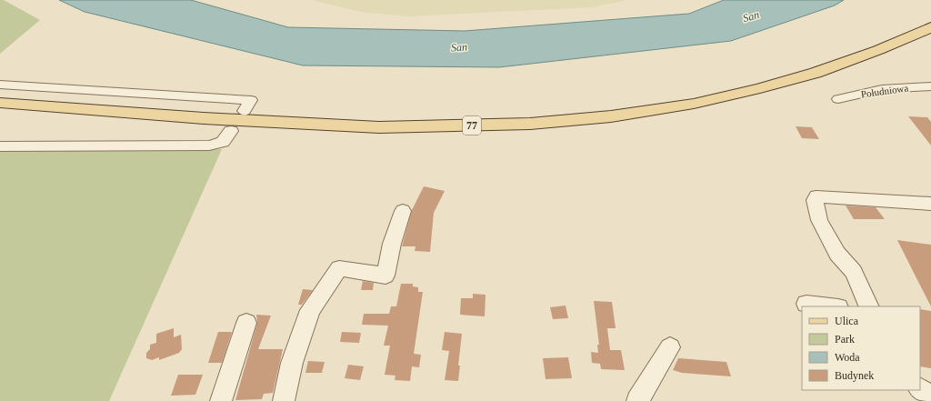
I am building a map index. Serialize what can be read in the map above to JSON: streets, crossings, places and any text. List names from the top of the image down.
{
  "streets": {
    "main road": ["77"],
    "street": ["Południowa"]
  },
  "water": ["San"],
  "legend": [
    "Ulica",
    "Park",
    "Woda",
    "Budynek"
  ]
}
